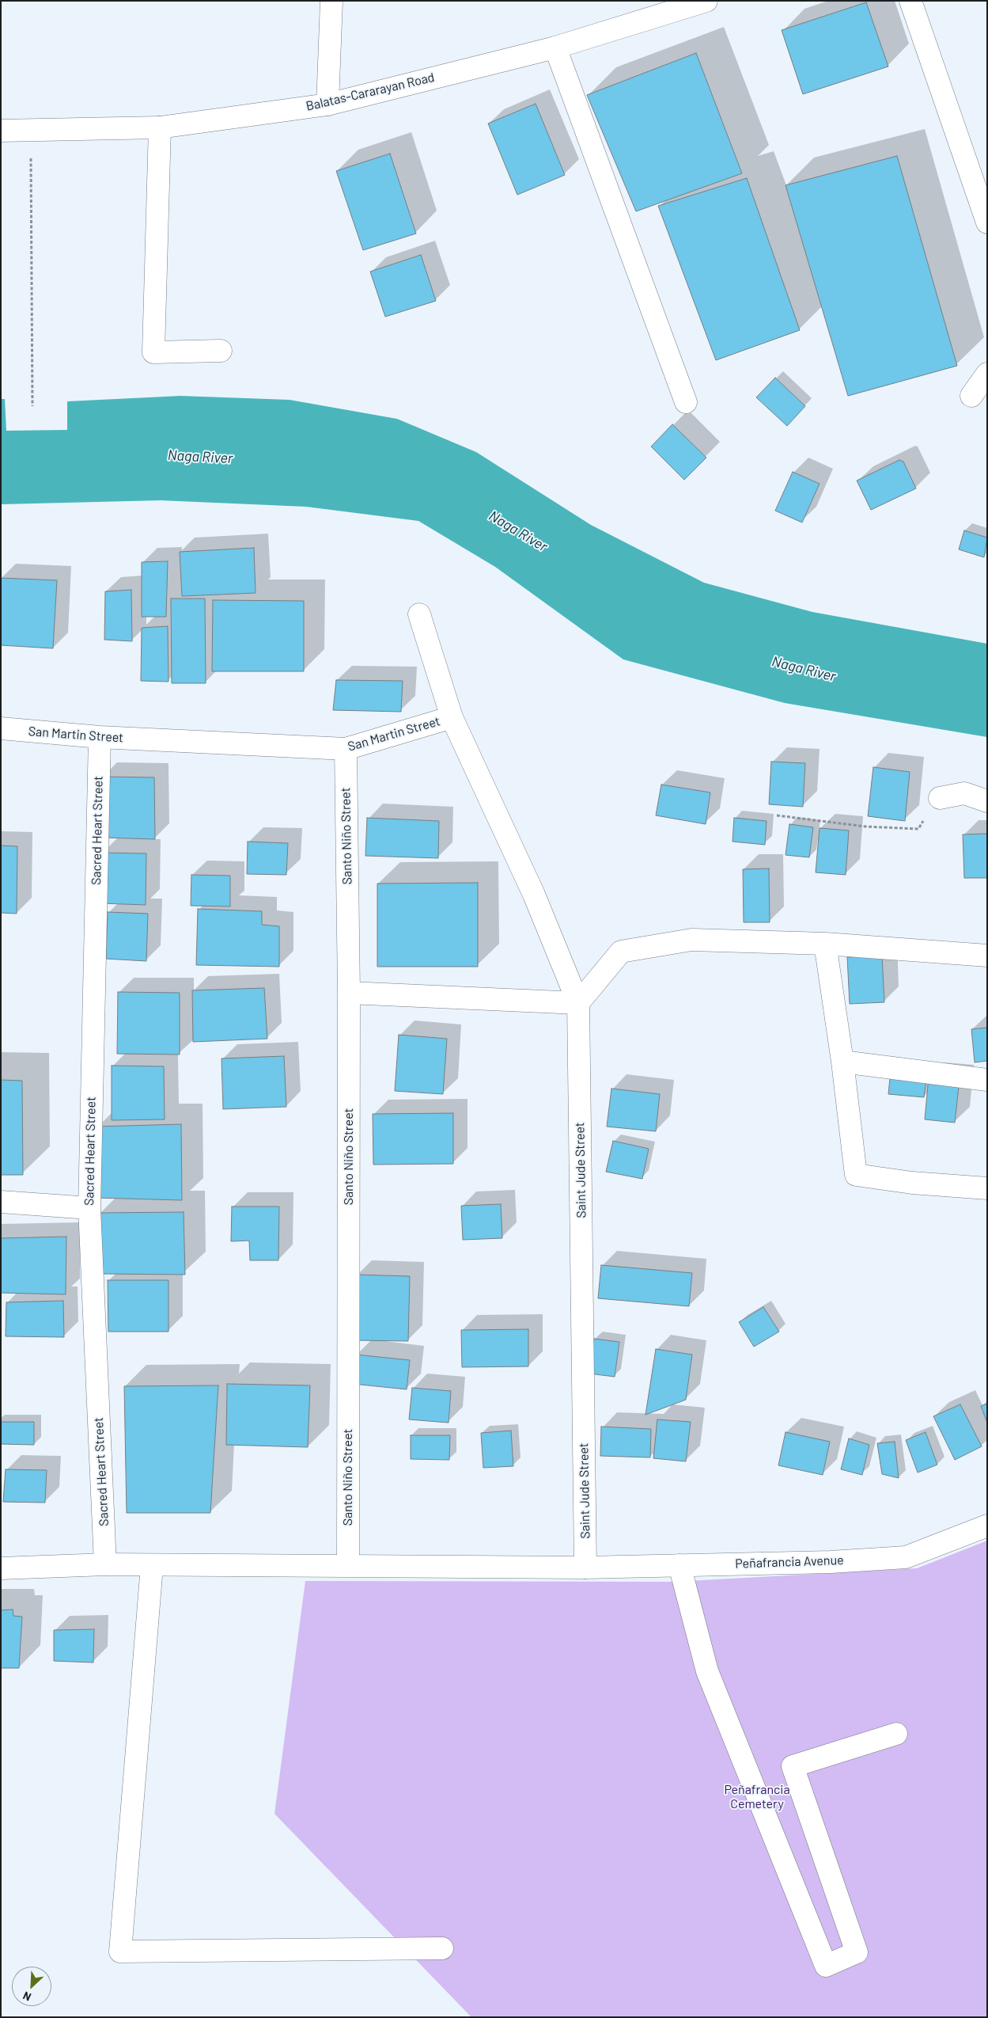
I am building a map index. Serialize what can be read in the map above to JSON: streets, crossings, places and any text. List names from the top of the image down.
{
  "streets": {
    "street": [
      "Balatas-Cararayan Road",
      "San Martin Street",
      "Sacred Heart Street",
      "Santo Niño Street",
      "Saint Jude Street",
      "Peñafrancia Avenue"
    ]
  },
  "crossings": [
    ["San Martin Street", "Sacred Heart Street"],
    ["San Martin Street", "Santo Niño Street"],
    ["San Martin Street", "Saint Jude Street"],
    ["Sacred Heart Street", "Peñafrancia Avenue"],
    ["Santo Niño Street", "Peñafrancia Avenue"],
    ["Saint Jude Street", "Peñafrancia Avenue"]
  ],
  "water": ["Naga River"],
  "parks": ["Peñafrancia Cemetery"],
  "north": "bottom left"
}
